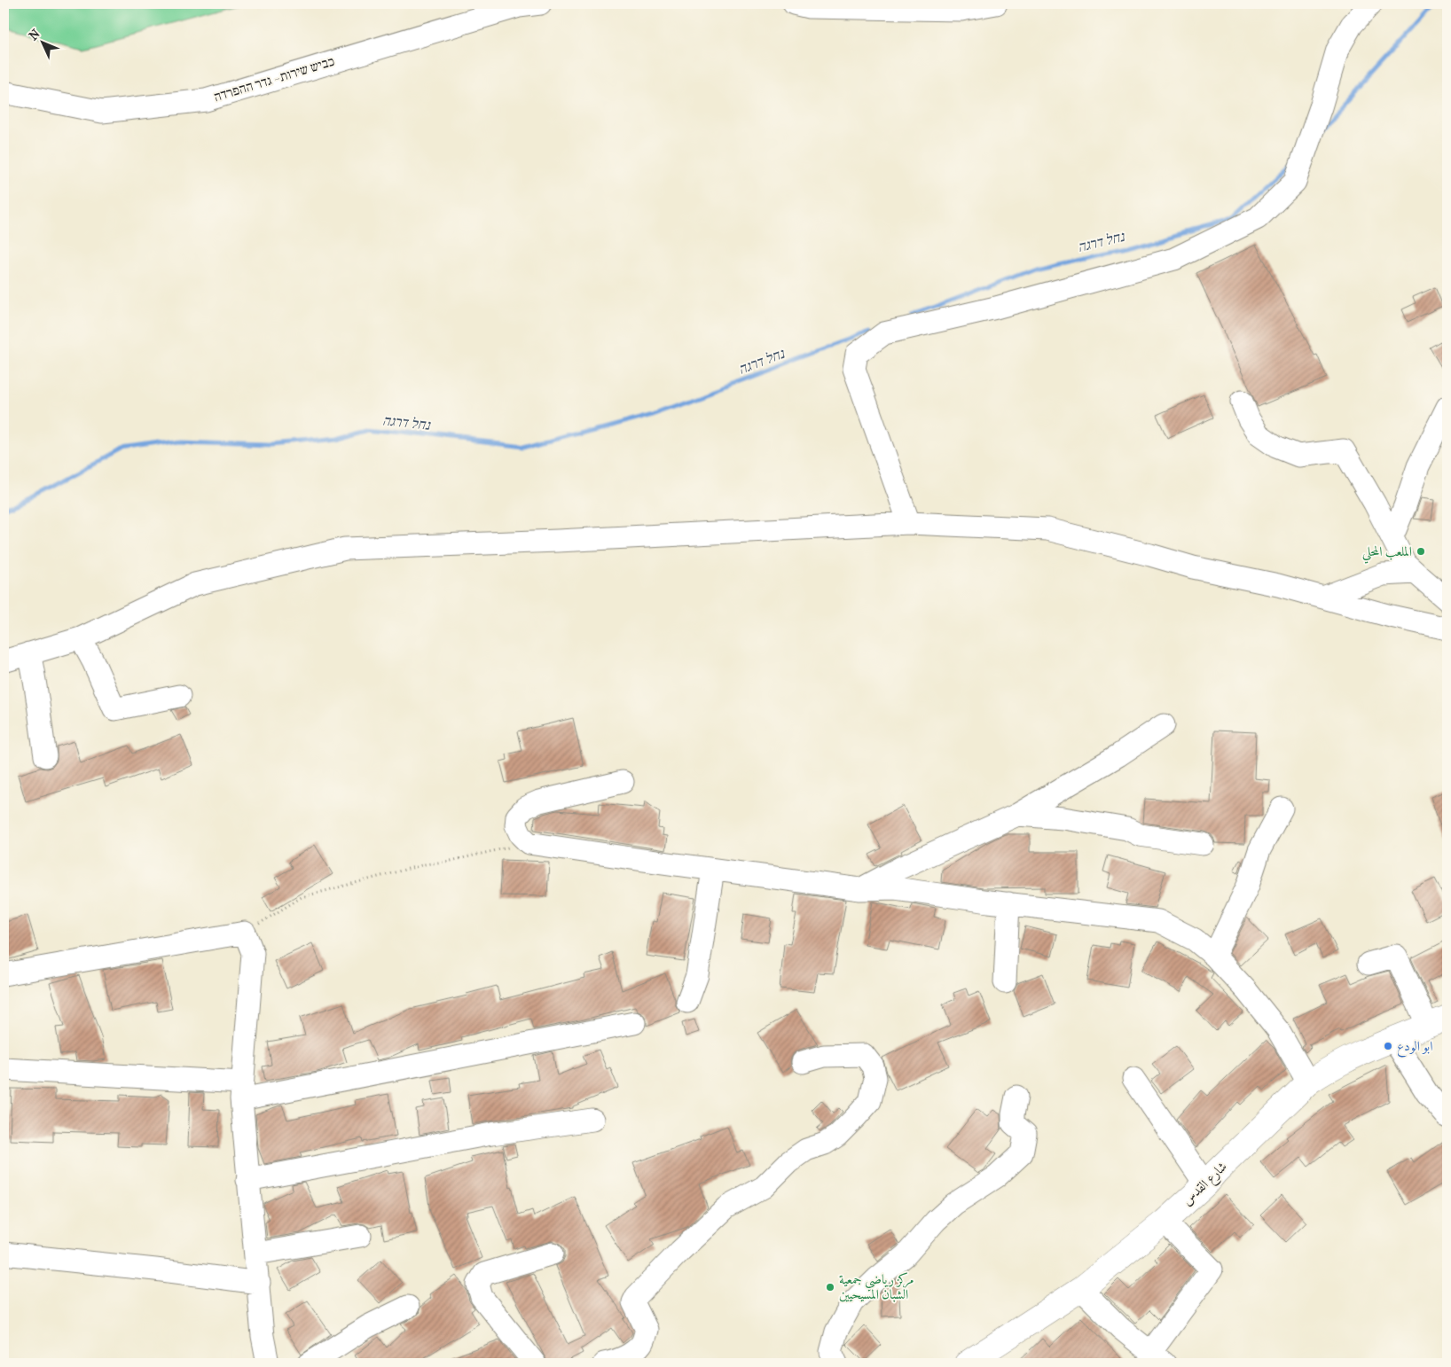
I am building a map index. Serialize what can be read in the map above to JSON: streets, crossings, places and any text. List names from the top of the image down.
{
  "streets": {
    "main road": ["شارع القدس"],
    "street": ["כביש שירות - גדר ההפרדה"]
  },
  "water": ["נחל דרגה"],
  "places": ["الملعب المحلي", "ابو الودع", "مركز رياضي جمعية الشبان المسيحيين"],
  "north": "top left"
}
